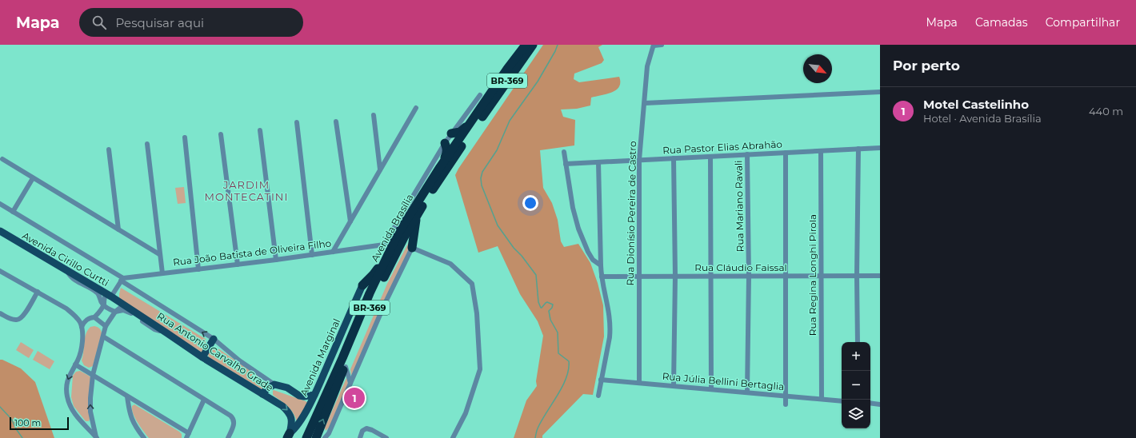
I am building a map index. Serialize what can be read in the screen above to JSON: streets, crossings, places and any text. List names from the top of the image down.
{
  "streets": {
    "highway": ["BR-369", "Avenida Brasília"],
    "main road": ["Avenida Cirillo Curtti", "Rua Antonio Carvalho Grade", "Avenida Marginal"],
    "street": [
      "Rua Pastor Elias Abrahão",
      "Rua Mariano Ravali",
      "Rua Dionísio Pereira de Castro",
      "Rua João Batista de Oliveira Filho",
      "Rua Cláudio Faissal",
      "Rua Regina Longhi Pirola",
      "Rua Júlia Bellini Bertaglia"
    ]
  },
  "crossings": [
    ["Rua Pastor Elias Abrahão", "Rua Mariano Ravali"],
    ["Rua Pastor Elias Abrahão", "Rua Dionísio Pereira de Castro"],
    ["Rua Pastor Elias Abrahão", "Rua Regina Longhi Pirola"],
    ["Rua Mariano Ravali", "Rua Cláudio Faissal"],
    ["Rua Mariano Ravali", "Rua Júlia Bellini Bertaglia"],
    ["Rua Dionísio Pereira de Castro", "Rua Cláudio Faissal"],
    ["Rua Dionísio Pereira de Castro", "Rua Júlia Bellini Bertaglia"],
    ["Avenida Cirillo Curtti", "Rua Antonio Carvalho Grade"],
    ["Rua Cláudio Faissal", "Rua Regina Longhi Pirola"],
    ["Rua Regina Longhi Pirola", "Rua Júlia Bellini Bertaglia"],
    ["Rua Antonio Carvalho Grade", "Avenida Marginal"]
  ],
  "districts": ["JARDIM MONTECATINI"],
  "scale_bar": "100 m",
  "north": "bottom right",
  "page": {
    "header": "Mapa",
    "search": "Pesquisar aqui",
    "nav": ["Mapa", "Camadas", "Compartilhar"],
    "heading": "Por perto",
    "list": [
      {
        "mark": "1",
        "name": "Motel Castelinho",
        "note": "Hotel · Avenida Brasília",
        "value": "440 m"
      }
    ],
    "map_buttons": ["+", "−"],
    "pins": "1",
    "scale": "100 m"
  }
}
